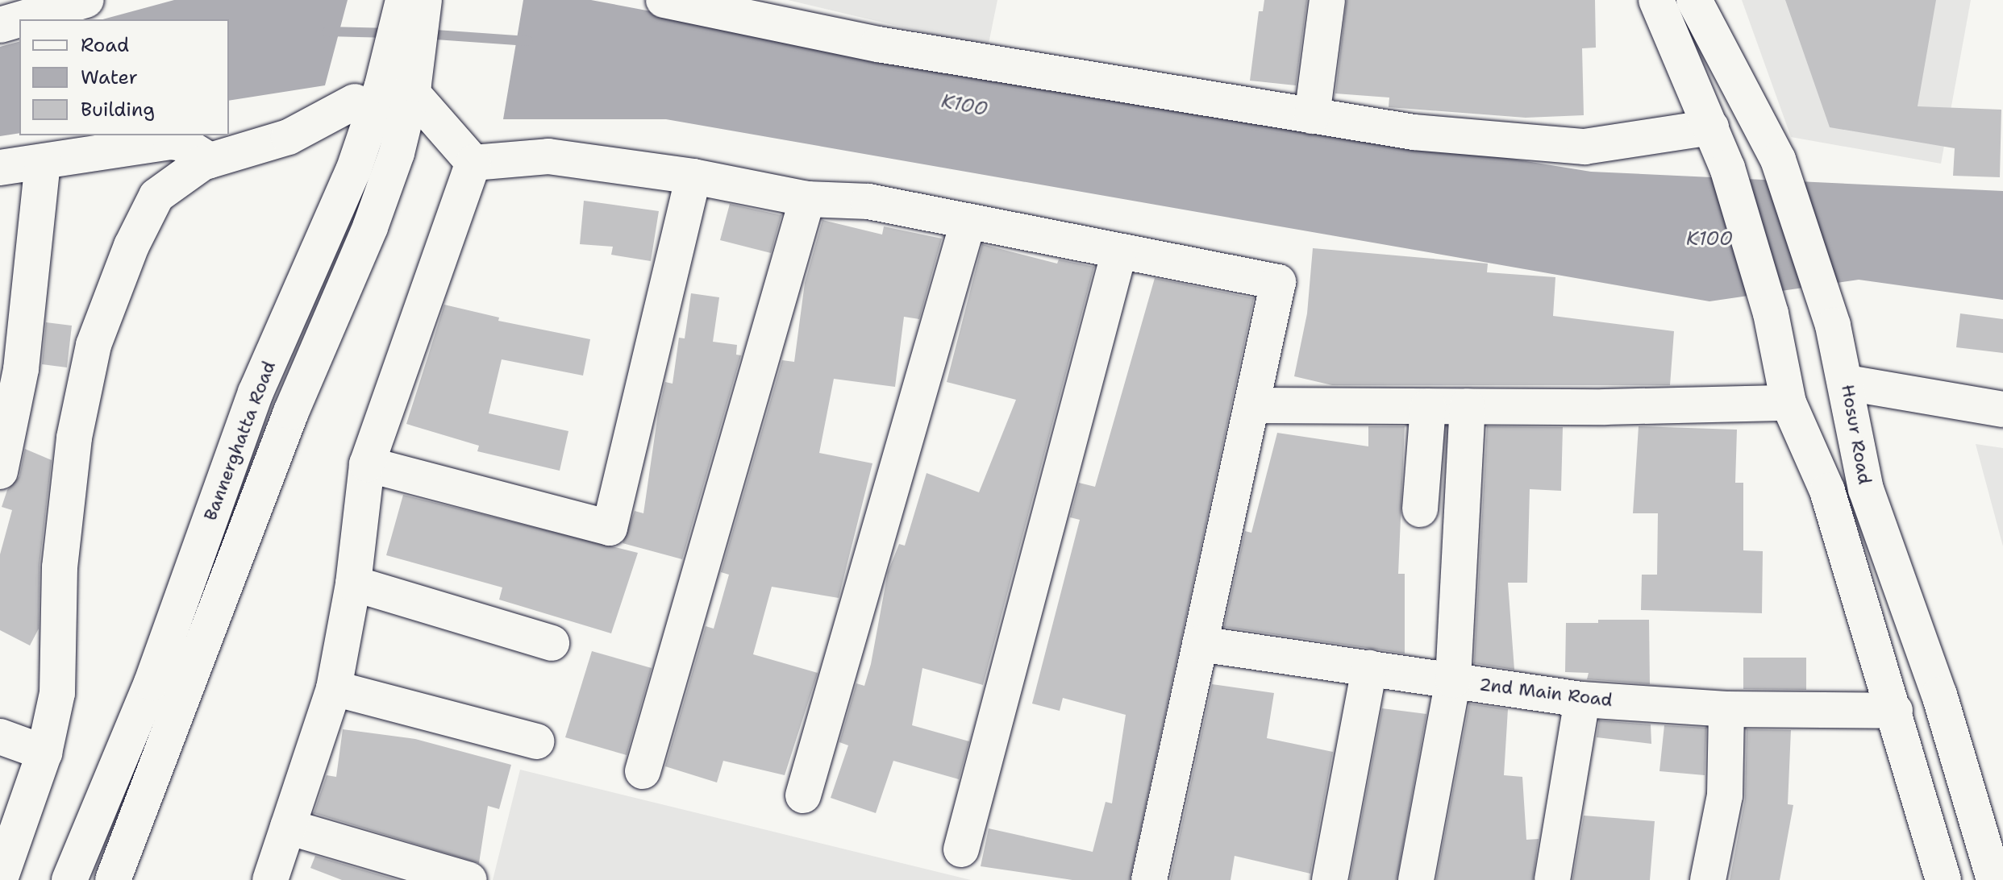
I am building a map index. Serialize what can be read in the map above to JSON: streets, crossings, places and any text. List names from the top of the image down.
{
  "streets": {
    "street": ["Hosur Road", "Bannerghatta Road", "2nd Main Road"]
  },
  "water": ["K100"],
  "legend": ["Road", "Water", "Building"]
}
